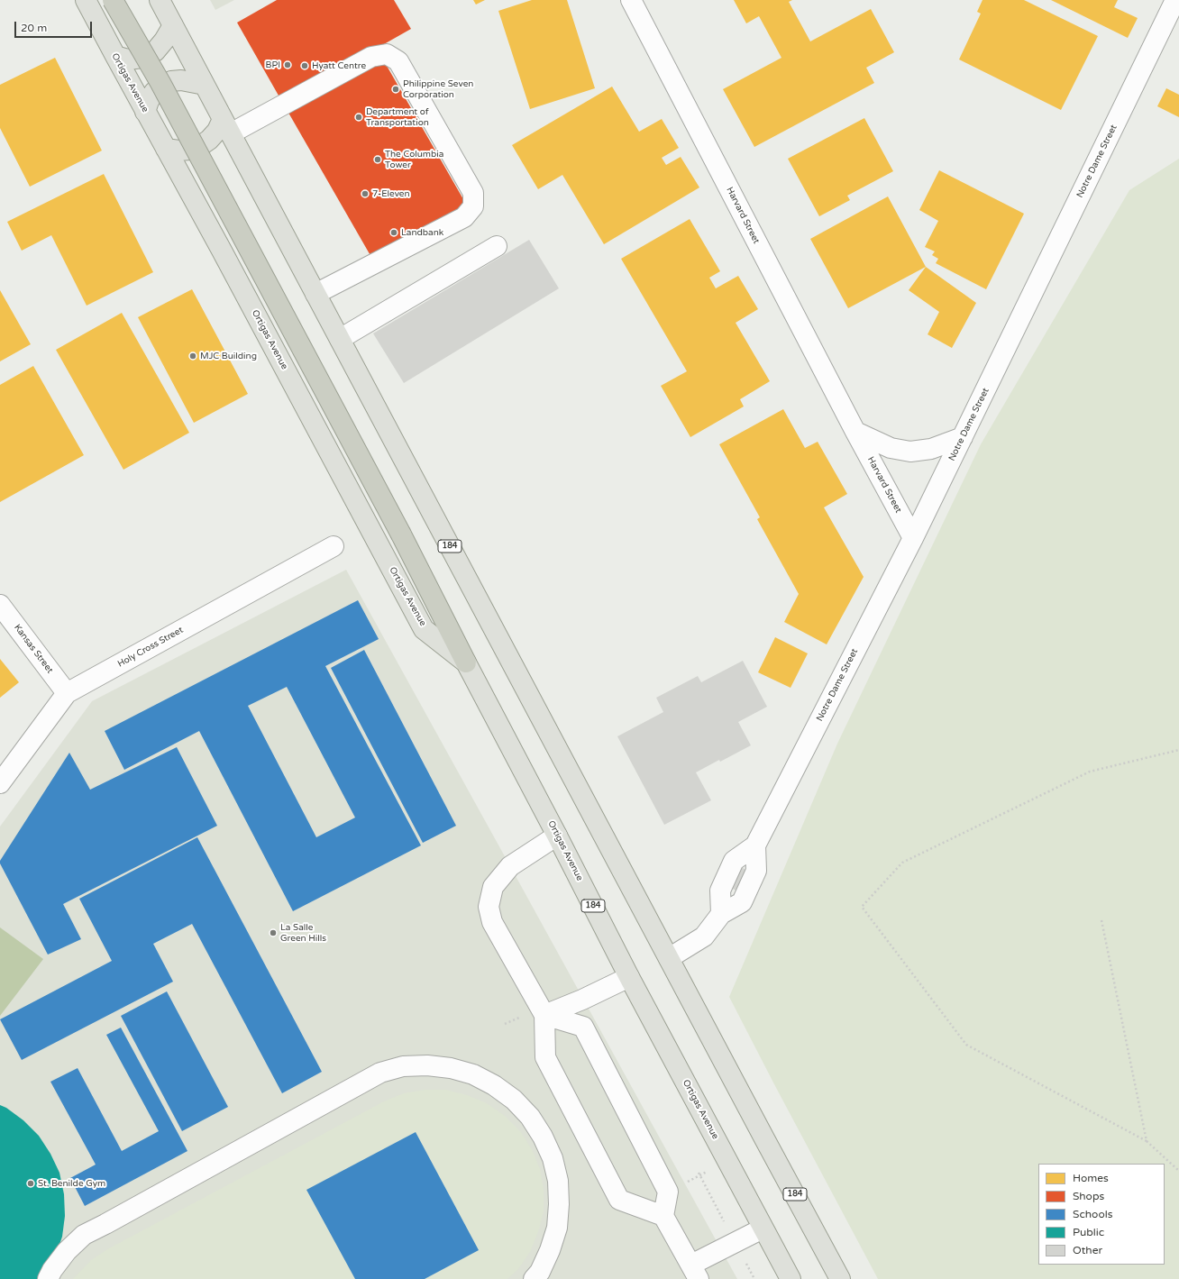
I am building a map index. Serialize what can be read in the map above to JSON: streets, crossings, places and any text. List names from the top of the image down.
{
  "streets": {
    "main road": ["Ortigas Avenue", "184"],
    "street": [
      "Notre Dame Street",
      "Harvard Street",
      "Holy Cross Street",
      "Kansas Street"
    ]
  },
  "crossings": [
    ["Ortigas Avenue", "184"],
    ["Notre Dame Street", "Harvard Street"],
    ["Notre Dame Street", "184"],
    ["Holy Cross Street", "Kansas Street"]
  ],
  "places": [
    "BPI",
    "Hyatt Centre",
    "Philippine Seven Corporation",
    "Department of Transportation",
    "The Columbia Tower",
    "7-Eleven",
    "Landbank",
    "MJC Building",
    "La Salle Green Hills",
    "St. Benilde Gym"
  ],
  "legend": [
    "Homes",
    "Shops",
    "Schools",
    "Public",
    "Other"
  ],
  "scale_bar": "20 m"
}
